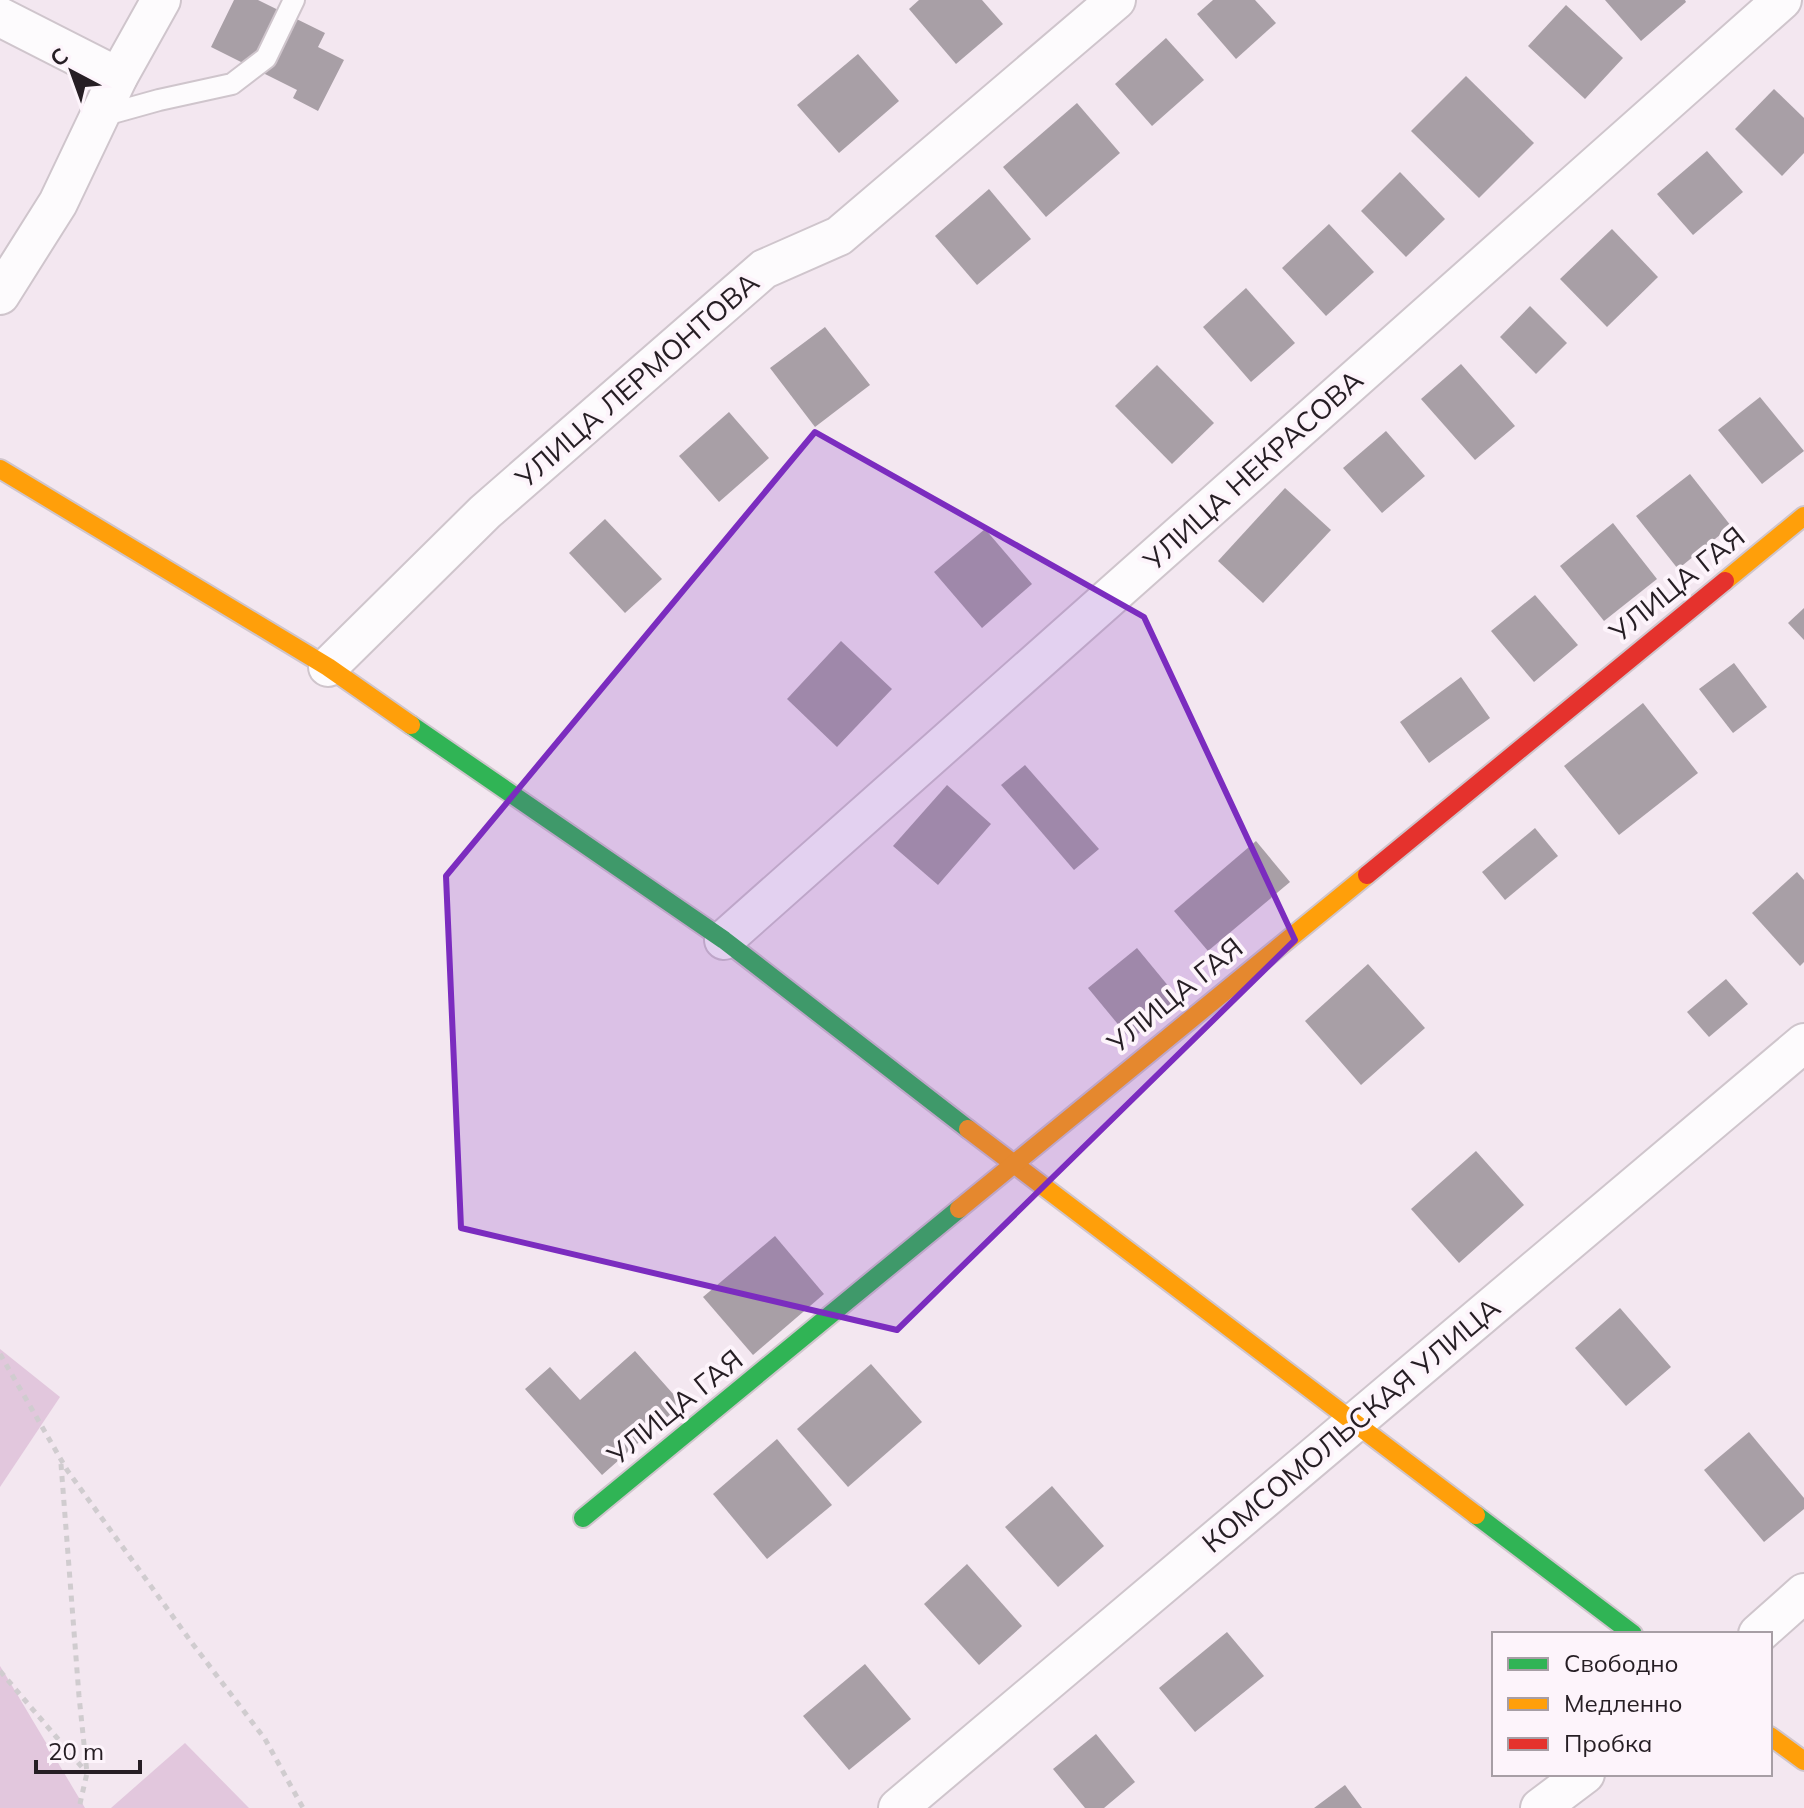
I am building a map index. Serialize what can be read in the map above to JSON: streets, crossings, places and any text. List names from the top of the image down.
{
  "streets": {
    "street": [
      "УЛИЦА ЛЕРМОНТОВА",
      "УЛИЦА НЕКРАСОВА",
      "УЛИЦА ГАЯ",
      "КОМСОМОЛЬСКАЯ УЛИЦА"
    ]
  },
  "legend": ["Свободно", "Медленно", "Пробка"],
  "scale_bar": "20 m",
  "north": "top left"
}
